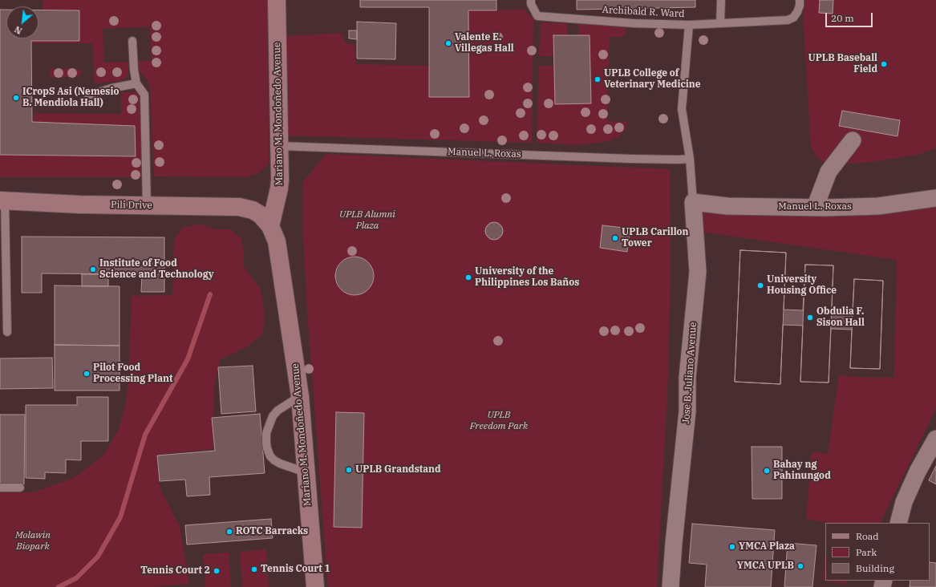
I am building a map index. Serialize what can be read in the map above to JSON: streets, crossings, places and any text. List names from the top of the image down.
{
  "streets": {
    "street": [
      "Mariano M. Mondoñedo Avenue",
      "Manuel L. Roxas",
      "Pili Drive",
      "Jose B. Juliano Avenue"
    ],
    "lane": ["Archibald R. Ward"]
  },
  "crossings": [
    ["Archibald R. Ward", "Manuel L. Roxas"],
    ["Archibald R. Ward", "Jose B. Juliano Avenue"],
    ["Mariano M. Mondoñedo Avenue", "Manuel L. Roxas"],
    ["Mariano M. Mondoñedo Avenue", "Pili Drive"],
    ["Manuel L. Roxas", "Jose B. Juliano Avenue"]
  ],
  "parks": ["UPLB Alumni Plaza", "UPLB Freedom Park", "Molawin Biopark"],
  "places": [
    "Valente E. Villegas Hall",
    "UPLB Baseball Field",
    "UPLB College of Veterinary Medicine",
    "ICropS Asi (Nemesio B. Mendiola Hall)",
    "UPLB Carillon Tower",
    "Institute of Food Science and Technology",
    "University of the Philippines Los Baños",
    "University Housing Office",
    "Obdulia F. Sison Hall",
    "Pilot Food Processing Plant",
    "UPLB Grandstand",
    "Bahay ng Pahinungod",
    "ROTC Barracks",
    "YMCA Plaza",
    "YMCA UPLB",
    "Tennis Court 1",
    "Tennis Court 2"
  ],
  "legend": ["Road", "Park", "Building"],
  "scale_bar": "20 m",
  "north": "bottom left"
}
